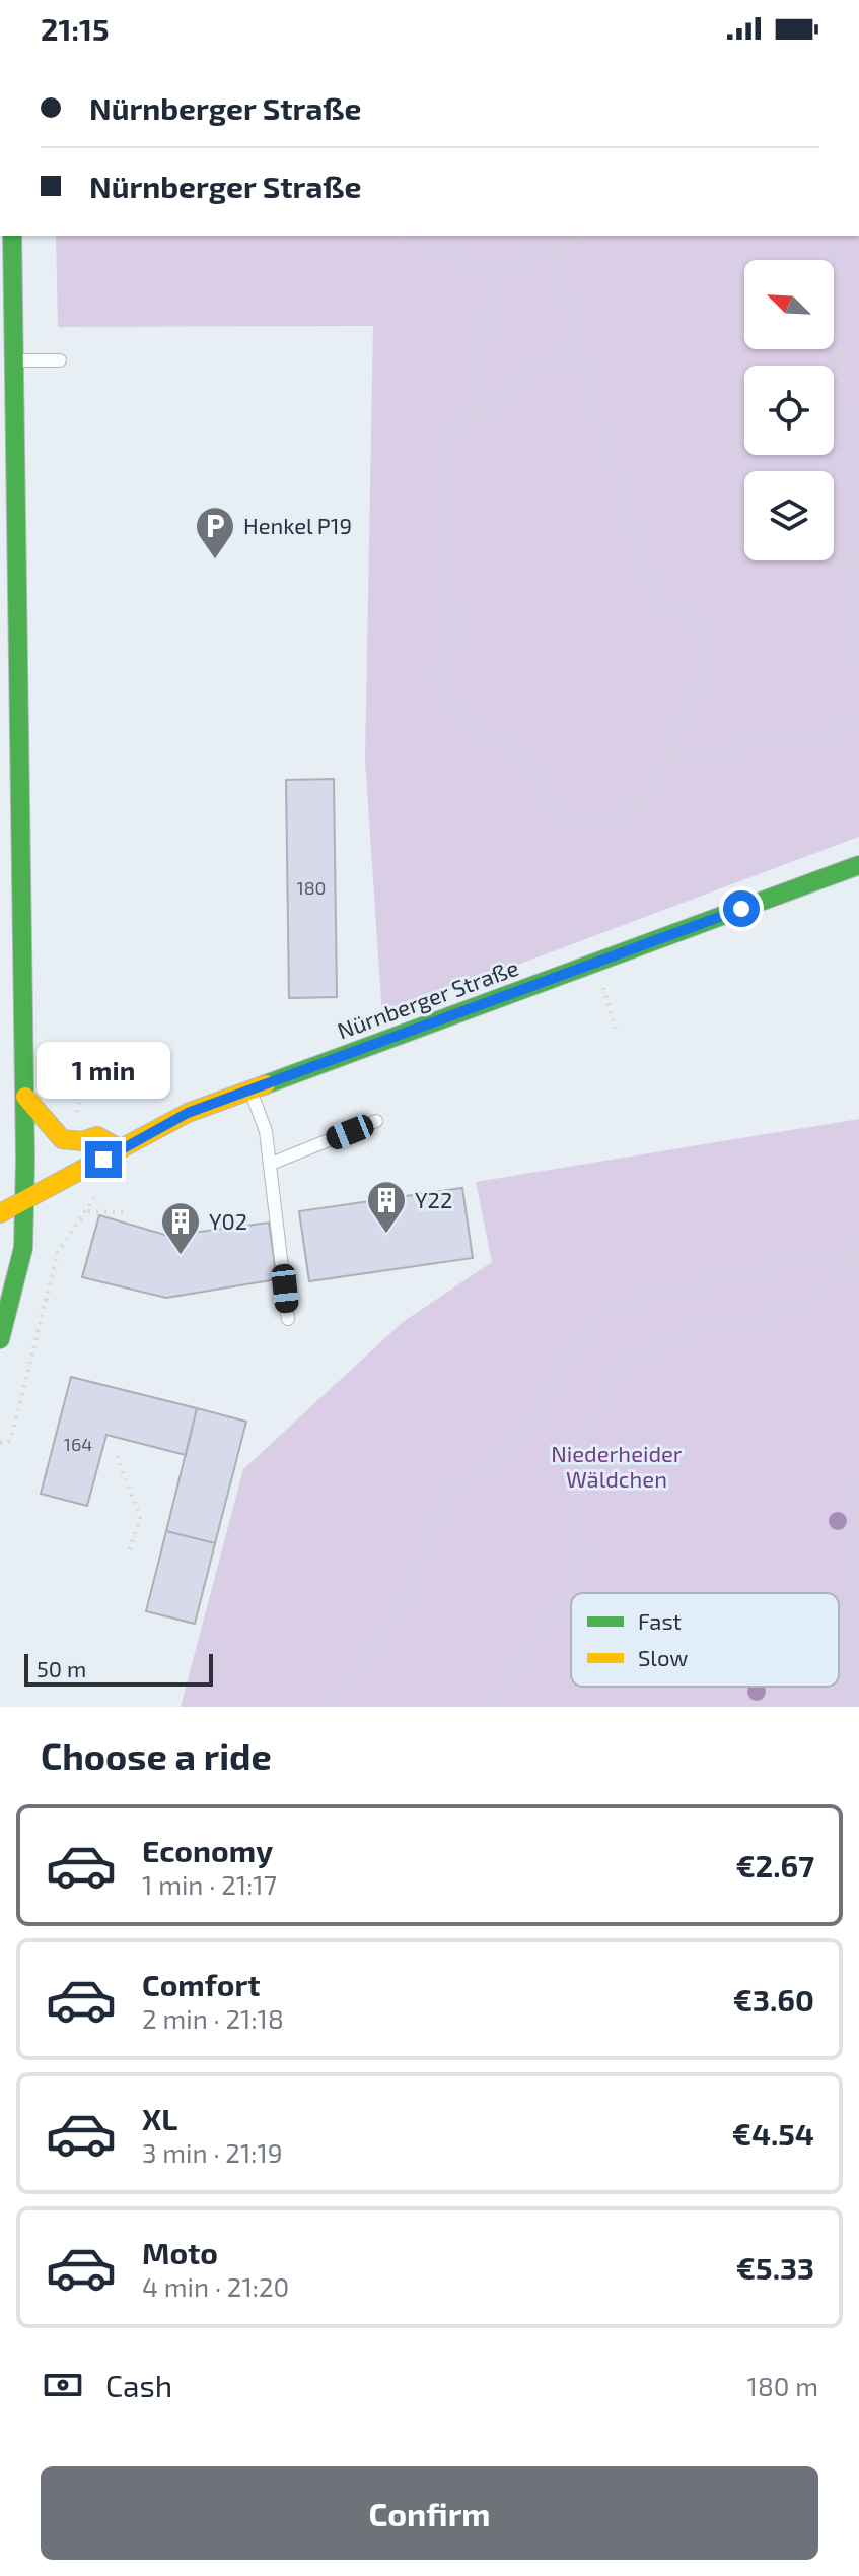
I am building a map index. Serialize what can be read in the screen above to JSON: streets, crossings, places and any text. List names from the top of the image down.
{
  "streets": {
    "street": ["Nürnberger Straße"]
  },
  "parks": ["Niederheider Wäldchen"],
  "places": {
    "parking": ["Henkel P19"],
    "building": ["Y22", "Y02"]
  },
  "house_numbers": ["180", "164"],
  "legend": ["Fast", "Slow"],
  "scale_bar": "50 m",
  "north": "top left",
  "page": {
    "status": "21:15",
    "banner": ["Nürnberger Straße", "Nürnberger Straße"],
    "bubble": "1 min",
    "scale": "50 m",
    "heading": "Choose a ride",
    "list": [
      {
        "name": "Economy",
        "note": "1 min · 21:17",
        "value": "€2.67"
      },
      {
        "name": "Comfort",
        "note": "2 min · 21:18",
        "value": "€3.60"
      },
      {
        "name": "XL",
        "note": "3 min · 21:19",
        "value": "€4.54"
      },
      {
        "name": "Moto",
        "note": "4 min · 21:20",
        "value": "€5.33"
      }
    ],
    "pay": ["Cash", "180 m"],
    "buttons": "Confirm"
  }
}
